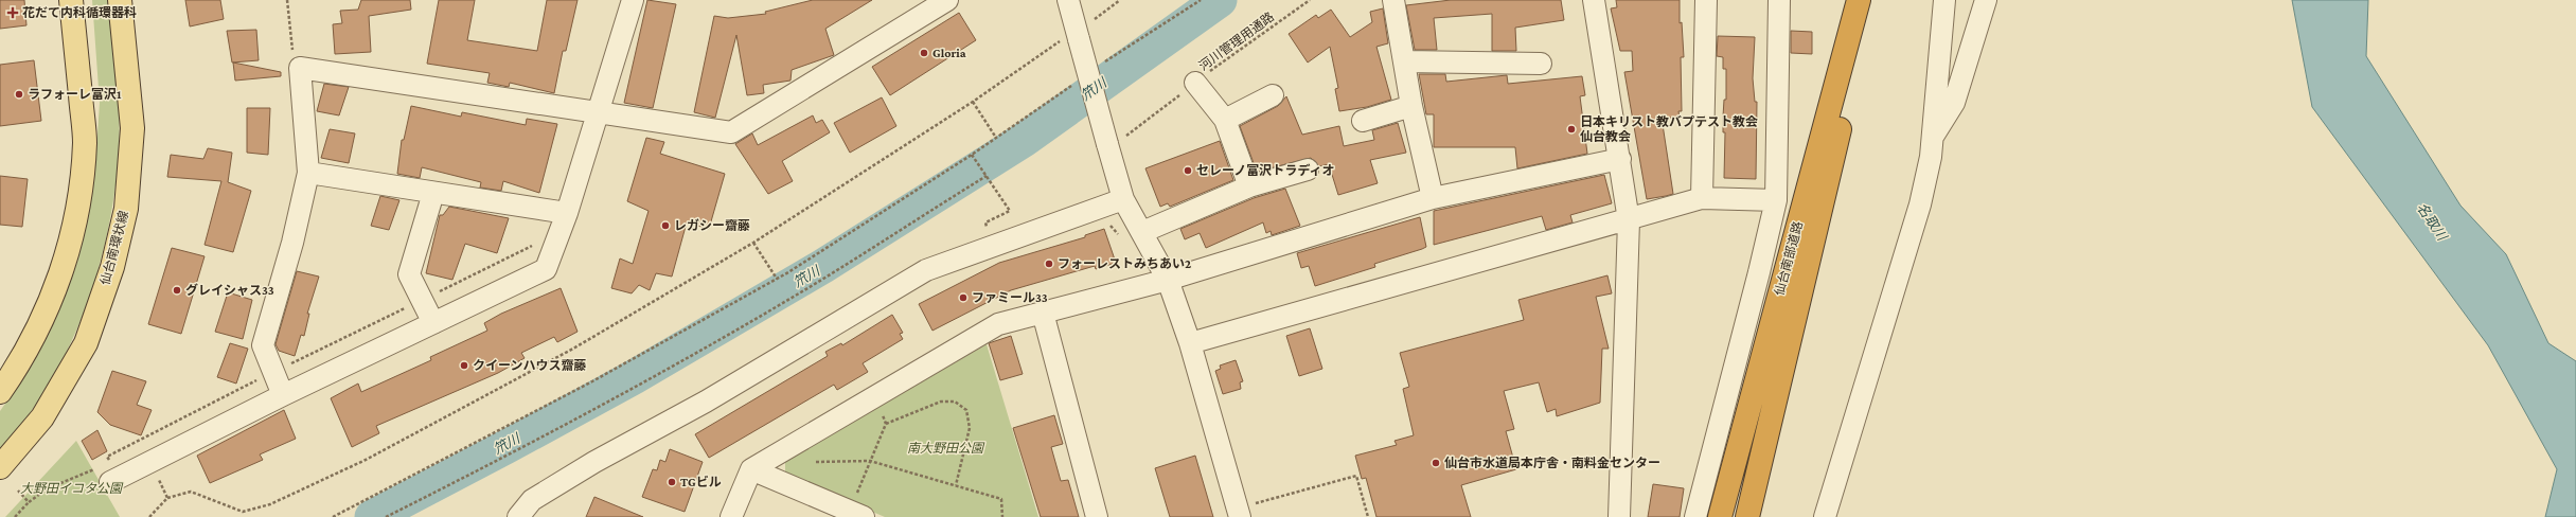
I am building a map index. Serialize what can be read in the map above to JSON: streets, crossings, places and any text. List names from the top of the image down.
{
  "streets": {
    "highway": ["仙台南部道路"],
    "main road": ["仙台南環状線"],
    "path": ["河川管理用通路"]
  },
  "water": ["笊川", "名取川"],
  "parks": ["南大野田公園", "大野田イコタ公園"],
  "places": {
    "health": ["花だて内科循環器科"],
    "other": [
      "Gloria",
      "ラフォーレ富沢1",
      "日本キリスト教バプテスト教会 仙台教会",
      "セレーノ富沢トラディオ",
      "レガシー齋藤",
      "フォーレストみちあい2",
      "グレイシャス33",
      "ファミール33",
      "クイーンハウス齋藤",
      "仙台市水道局本庁舎・南料金センター",
      "TGビル"
    ]
  }
}
